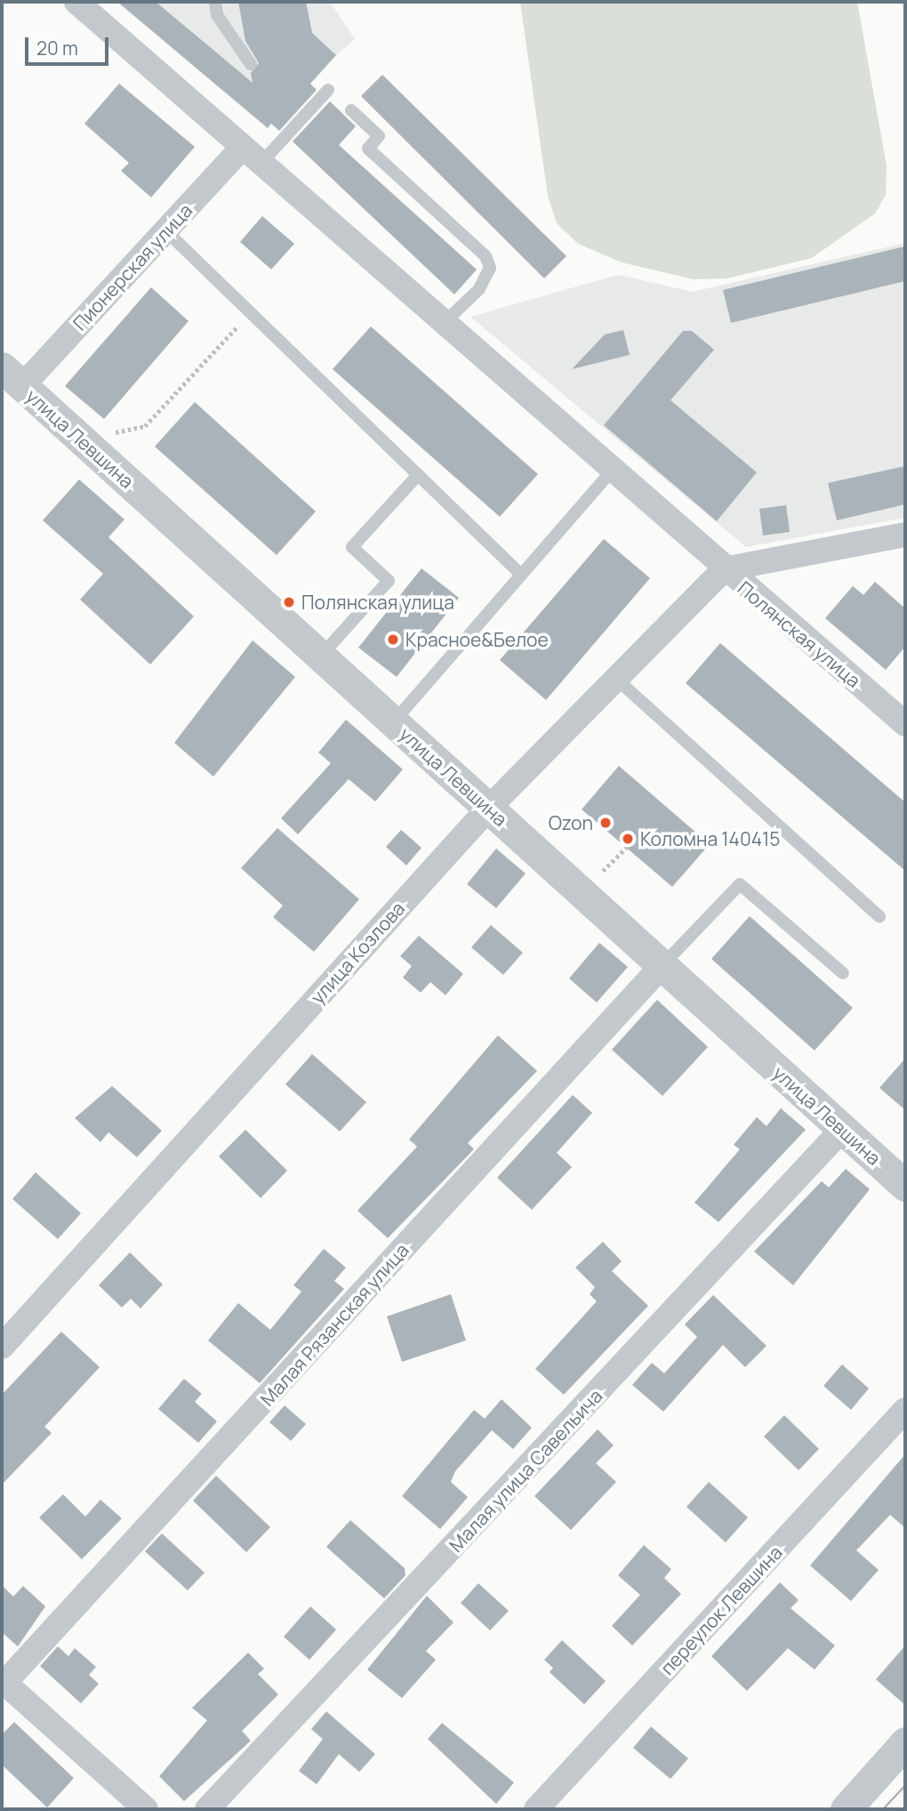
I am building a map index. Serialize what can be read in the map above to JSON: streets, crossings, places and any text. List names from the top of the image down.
{
  "streets": {
    "street": [
      "Пионерская улица",
      "улица Левшина",
      "Полянская улица",
      "улица Козлова",
      "Малая Рязанская улица",
      "Малая улица Савельича",
      "переулок Левшина"
    ]
  },
  "crossings": [
    ["Пионерская улица", "улица Левшина"],
    ["Пионерская улица", "Полянская улица"],
    ["улица Левшина", "улица Козлова"],
    ["улица Левшина", "Малая Рязанская улица"],
    ["улица Левшина", "Малая улица Савельича"],
    ["Полянская улица", "улица Козлова"]
  ],
  "places": [
    "Полянская улица",
    "Красное&Белое",
    "Ozon",
    "Коломна 140415"
  ],
  "scale_bar": "20 m"
}
